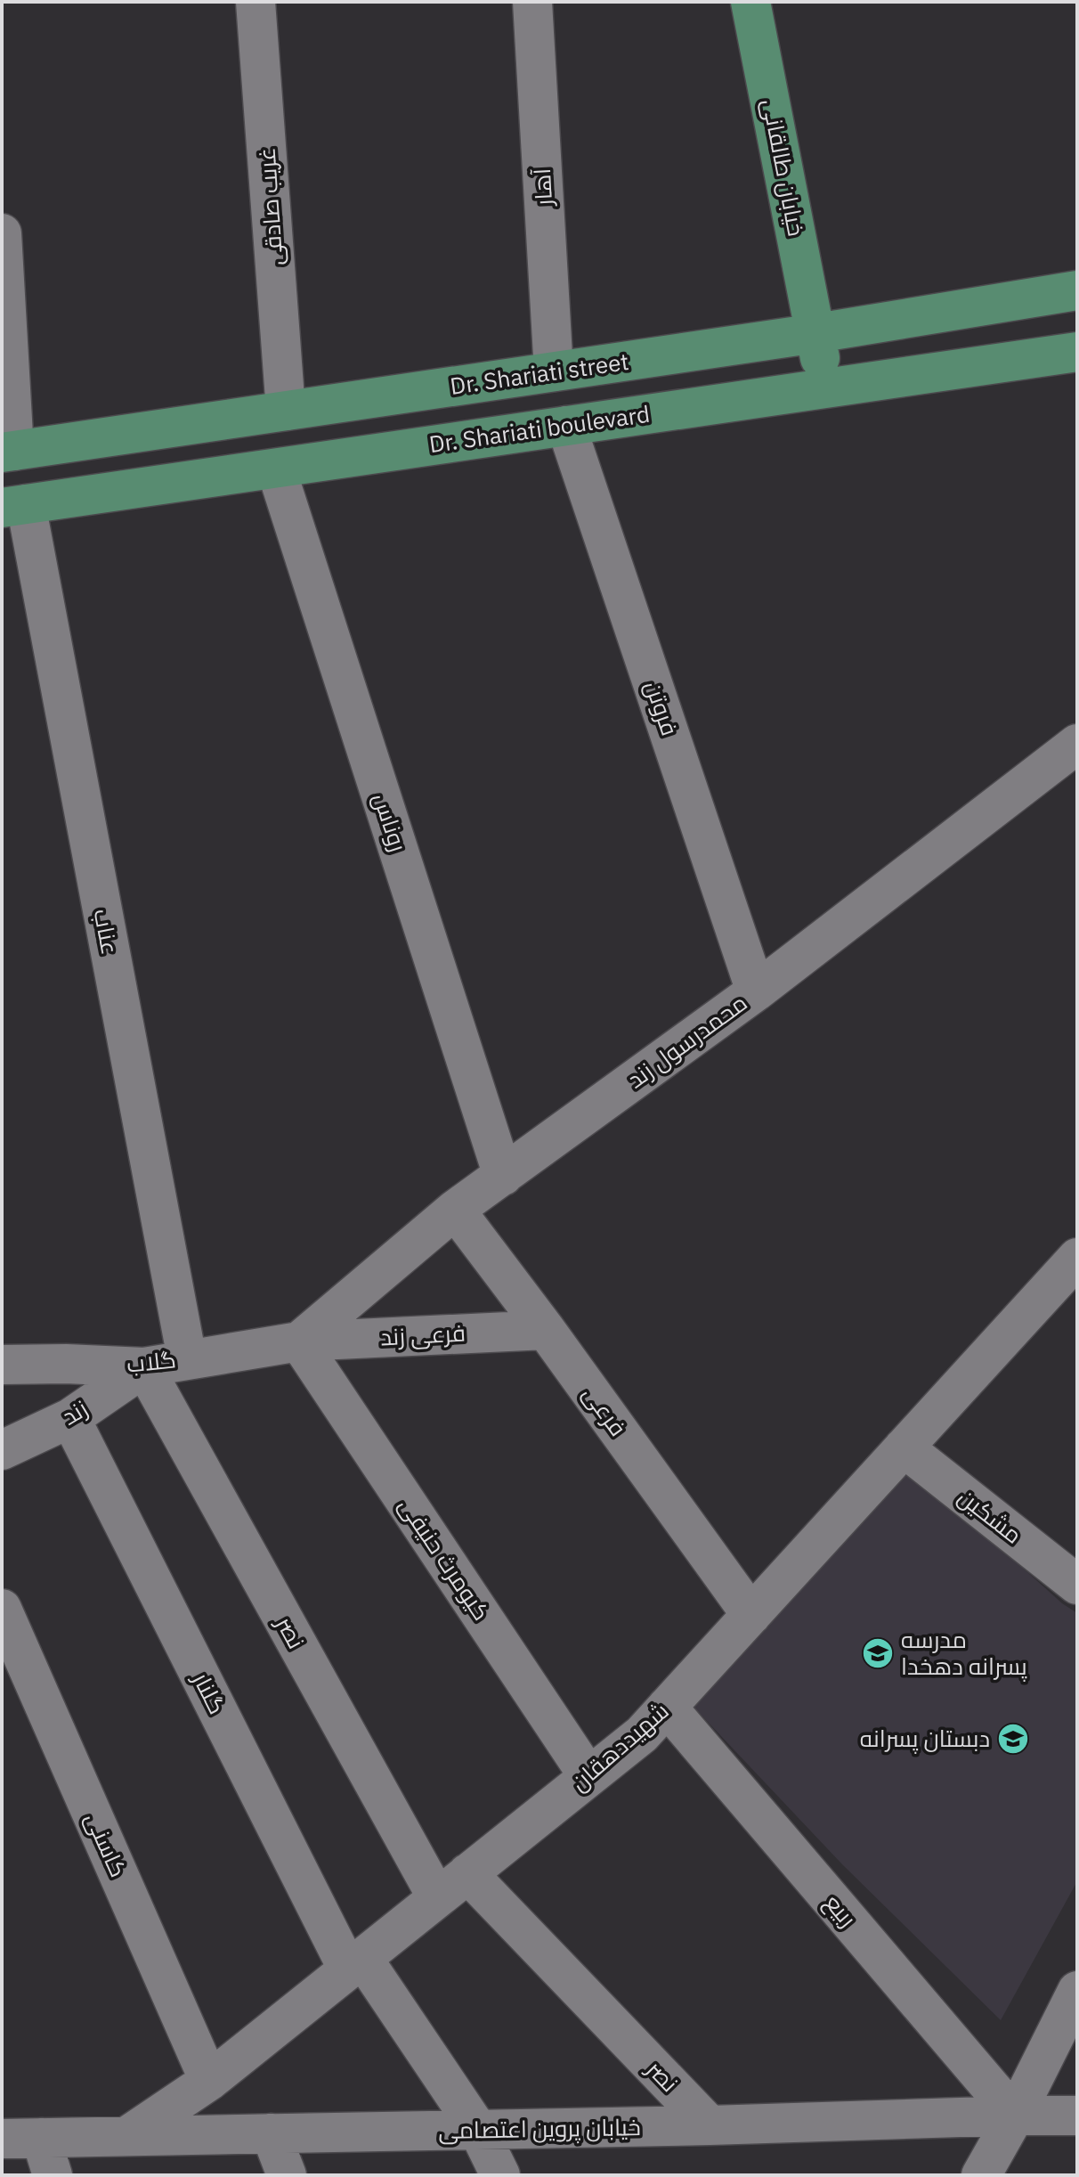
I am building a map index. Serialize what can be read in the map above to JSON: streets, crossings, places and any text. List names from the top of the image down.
{
  "streets": {
    "main road": ["خیابان طالقانی", "Dr. Shariati street", "Dr. Shariati boulevard"],
    "street": [
      "آهار",
      "غریب صادقی",
      "فروتن",
      "روناس",
      "عناب",
      "محمدرسول زند",
      "فرعی زند",
      "گلاب",
      "فرعی",
      "زند",
      "مشکین",
      "کیومرث حنیفی",
      "نصر",
      "گلنار",
      "شهیددهقان",
      "کاسنی",
      "ربیع",
      "خیابان پروین اعتصامی"
    ]
  },
  "crossings": [
    ["خیابان طالقانی", "Dr. Shariati street"],
    ["خیابان طالقانی", "Dr. Shariati boulevard"],
    ["آهار", "Dr. Shariati street"],
    ["غریب صادقی", "Dr. Shariati street"],
    ["Dr. Shariati boulevard", "فروتن"],
    ["Dr. Shariati boulevard", "روناس"],
    ["Dr. Shariati boulevard", "عناب"],
    ["فروتن", "محمدرسول زند"],
    ["روناس", "محمدرسول زند"],
    ["عناب", "گلاب"],
    ["محمدرسول زند", "فرعی زند"],
    ["محمدرسول زند", "گلاب"],
    ["محمدرسول زند", "فرعی"],
    ["محمدرسول زند", "کیومرث حنیفی"],
    ["فرعی زند", "گلاب"],
    ["فرعی زند", "فرعی"],
    ["فرعی زند", "کیومرث حنیفی"],
    ["گلاب", "زند"],
    ["گلاب", "کیومرث حنیفی"],
    ["گلاب", "نصر"],
    ["فرعی", "شهیددهقان"],
    ["زند", "نصر"],
    ["زند", "گلنار"],
    ["مشکین", "شهیددهقان"],
    ["کیومرث حنیفی", "شهیددهقان"],
    ["نصر", "شهیددهقان"],
    ["نصر", "خیابان پروین اعتصامی"],
    ["گلنار", "شهیددهقان"],
    ["گلنار", "خیابان پروین اعتصامی"],
    ["شهیددهقان", "کاسنی"],
    ["شهیددهقان", "ربیع"],
    ["شهیددهقان", "خیابان پروین اعتصامی"],
    ["ربیع", "خیابان پروین اعتصامی"]
  ],
  "places": {
    "school or university": ["مدرسه پسرانه دهخدا", "دبستان پسرانه"]
  }
}
